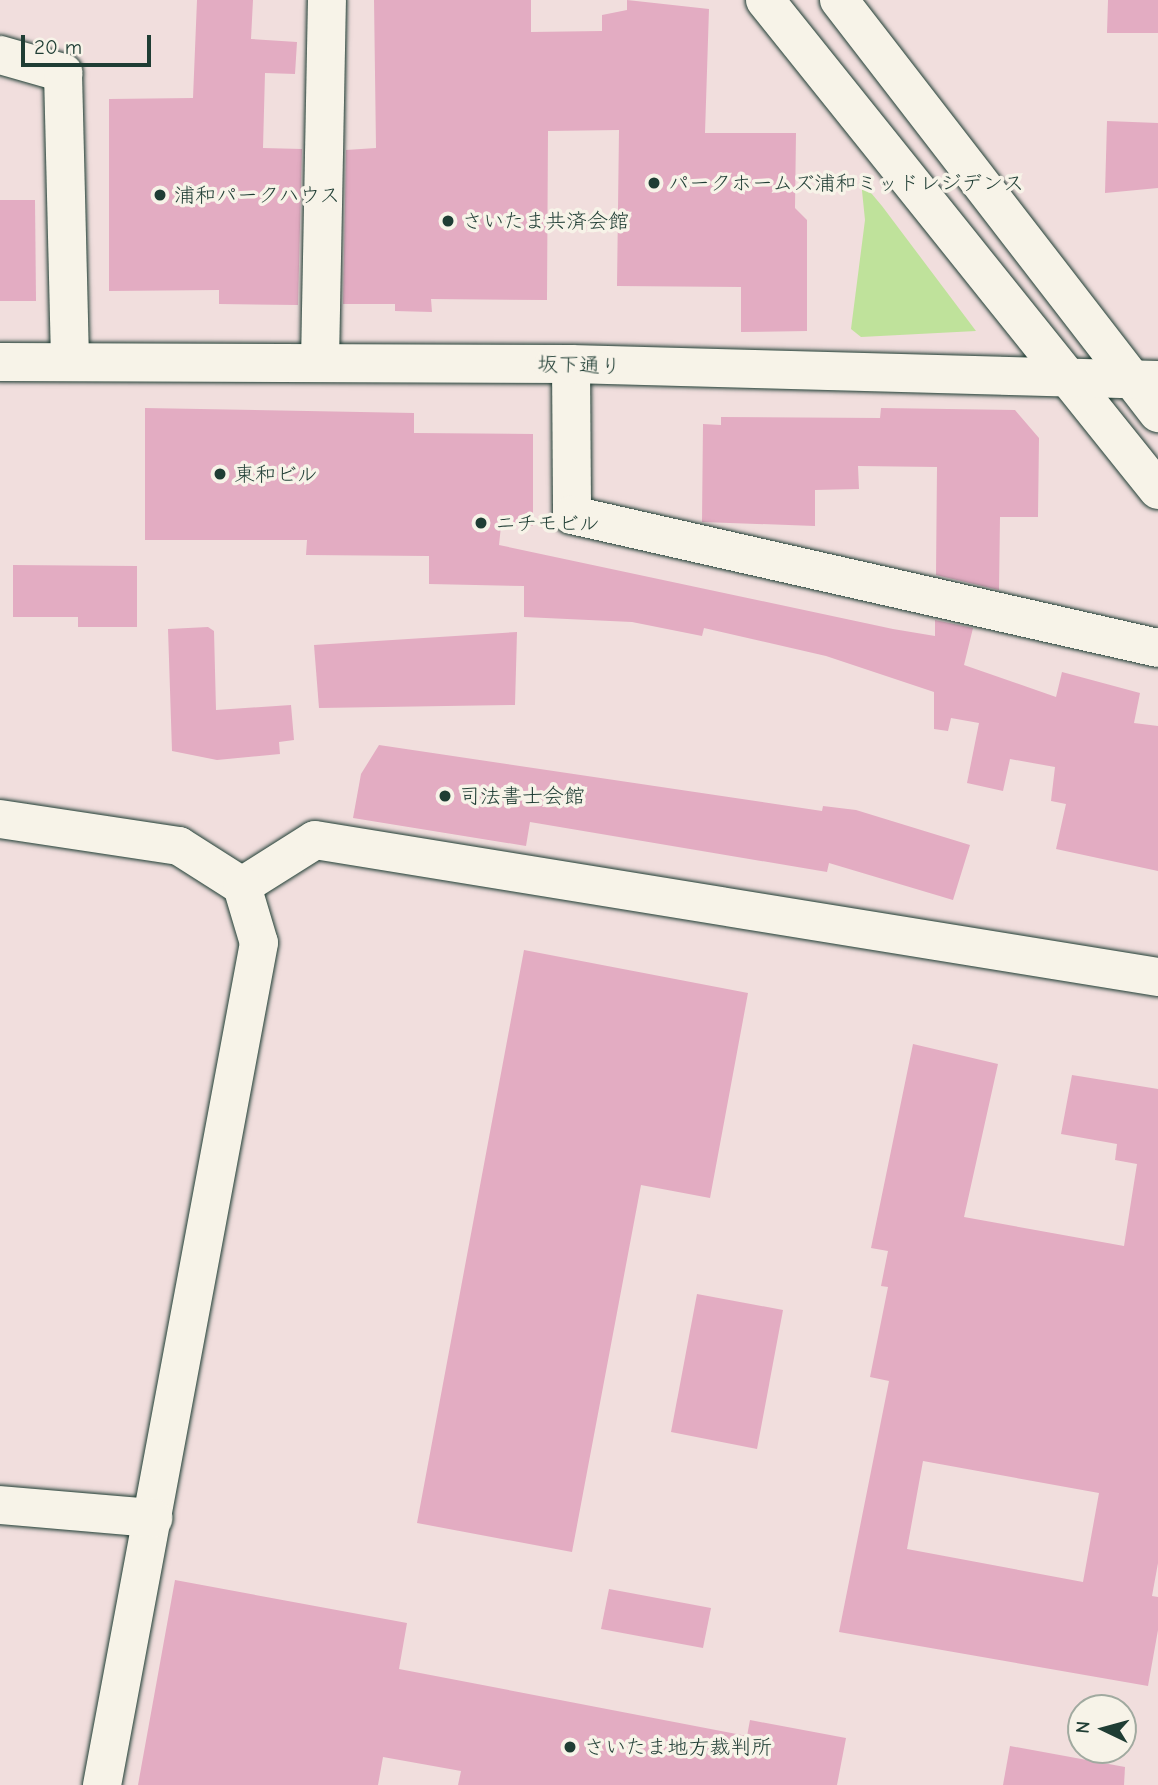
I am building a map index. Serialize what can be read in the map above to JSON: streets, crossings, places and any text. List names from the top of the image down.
{
  "streets": {
    "street": ["坂下通り"]
  },
  "places": [
    "パークホームズ浦和ミッドレジデンス",
    "浦和パークハウス",
    "さいたま共済会館",
    "東和ビル",
    "ニチモビル",
    "司法書士会館",
    "さいたま地方裁判所"
  ],
  "scale_bar": "20 m",
  "north": "left"
}
